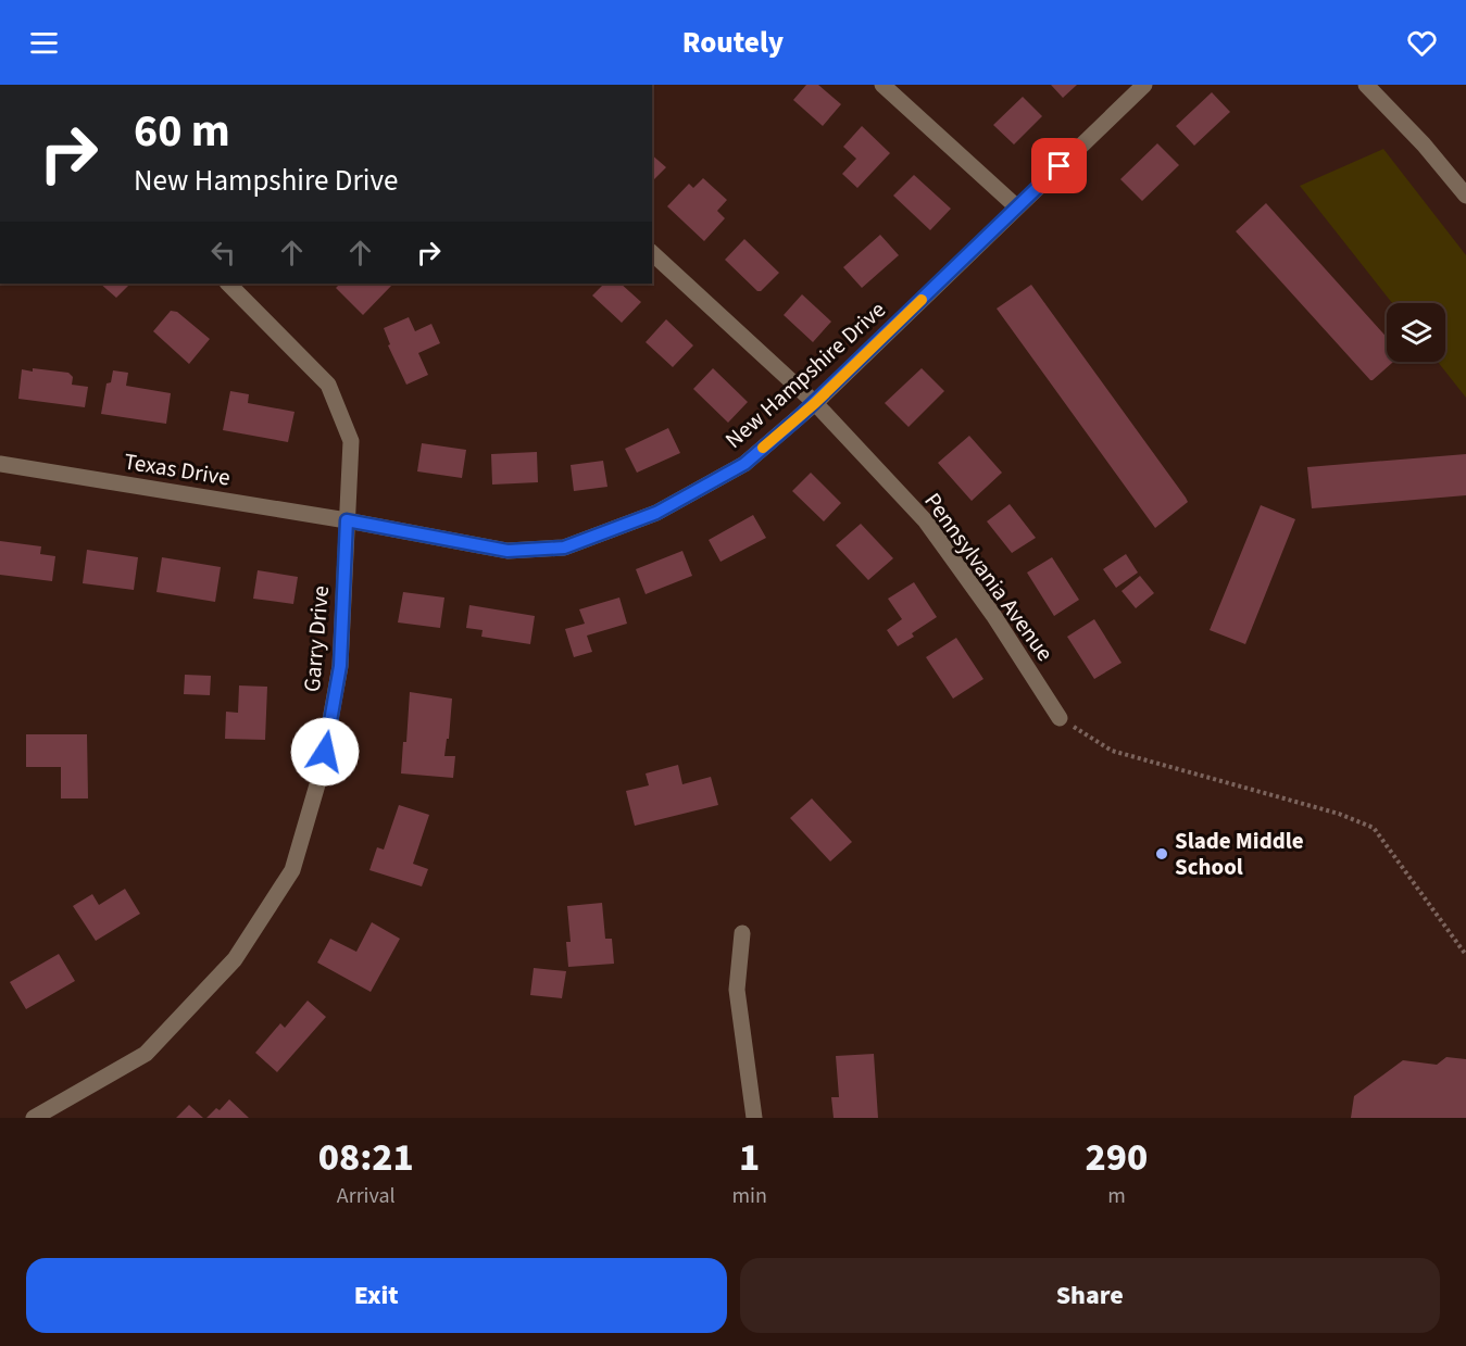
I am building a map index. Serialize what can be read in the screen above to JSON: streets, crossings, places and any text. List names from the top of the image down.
{
  "streets": {
    "street": [
      "New Hampshire Drive",
      "Texas Drive",
      "Pennsylvania Avenue",
      "Garry Drive"
    ]
  },
  "crossings": [
    ["New Hampshire Drive", "Texas Drive"],
    ["New Hampshire Drive", "Pennsylvania Avenue"],
    ["New Hampshire Drive", "Garry Drive"],
    ["Texas Drive", "Garry Drive"]
  ],
  "places": ["Slade Middle School"],
  "page": {
    "header": "Routely",
    "turn": ["60 m", "New Hampshire Drive"],
    "eta": [
      "08:21",
      "Arrival",
      "1",
      "min",
      "290",
      "m"
    ],
    "buttons": ["Exit", "Share"]
  }
}
